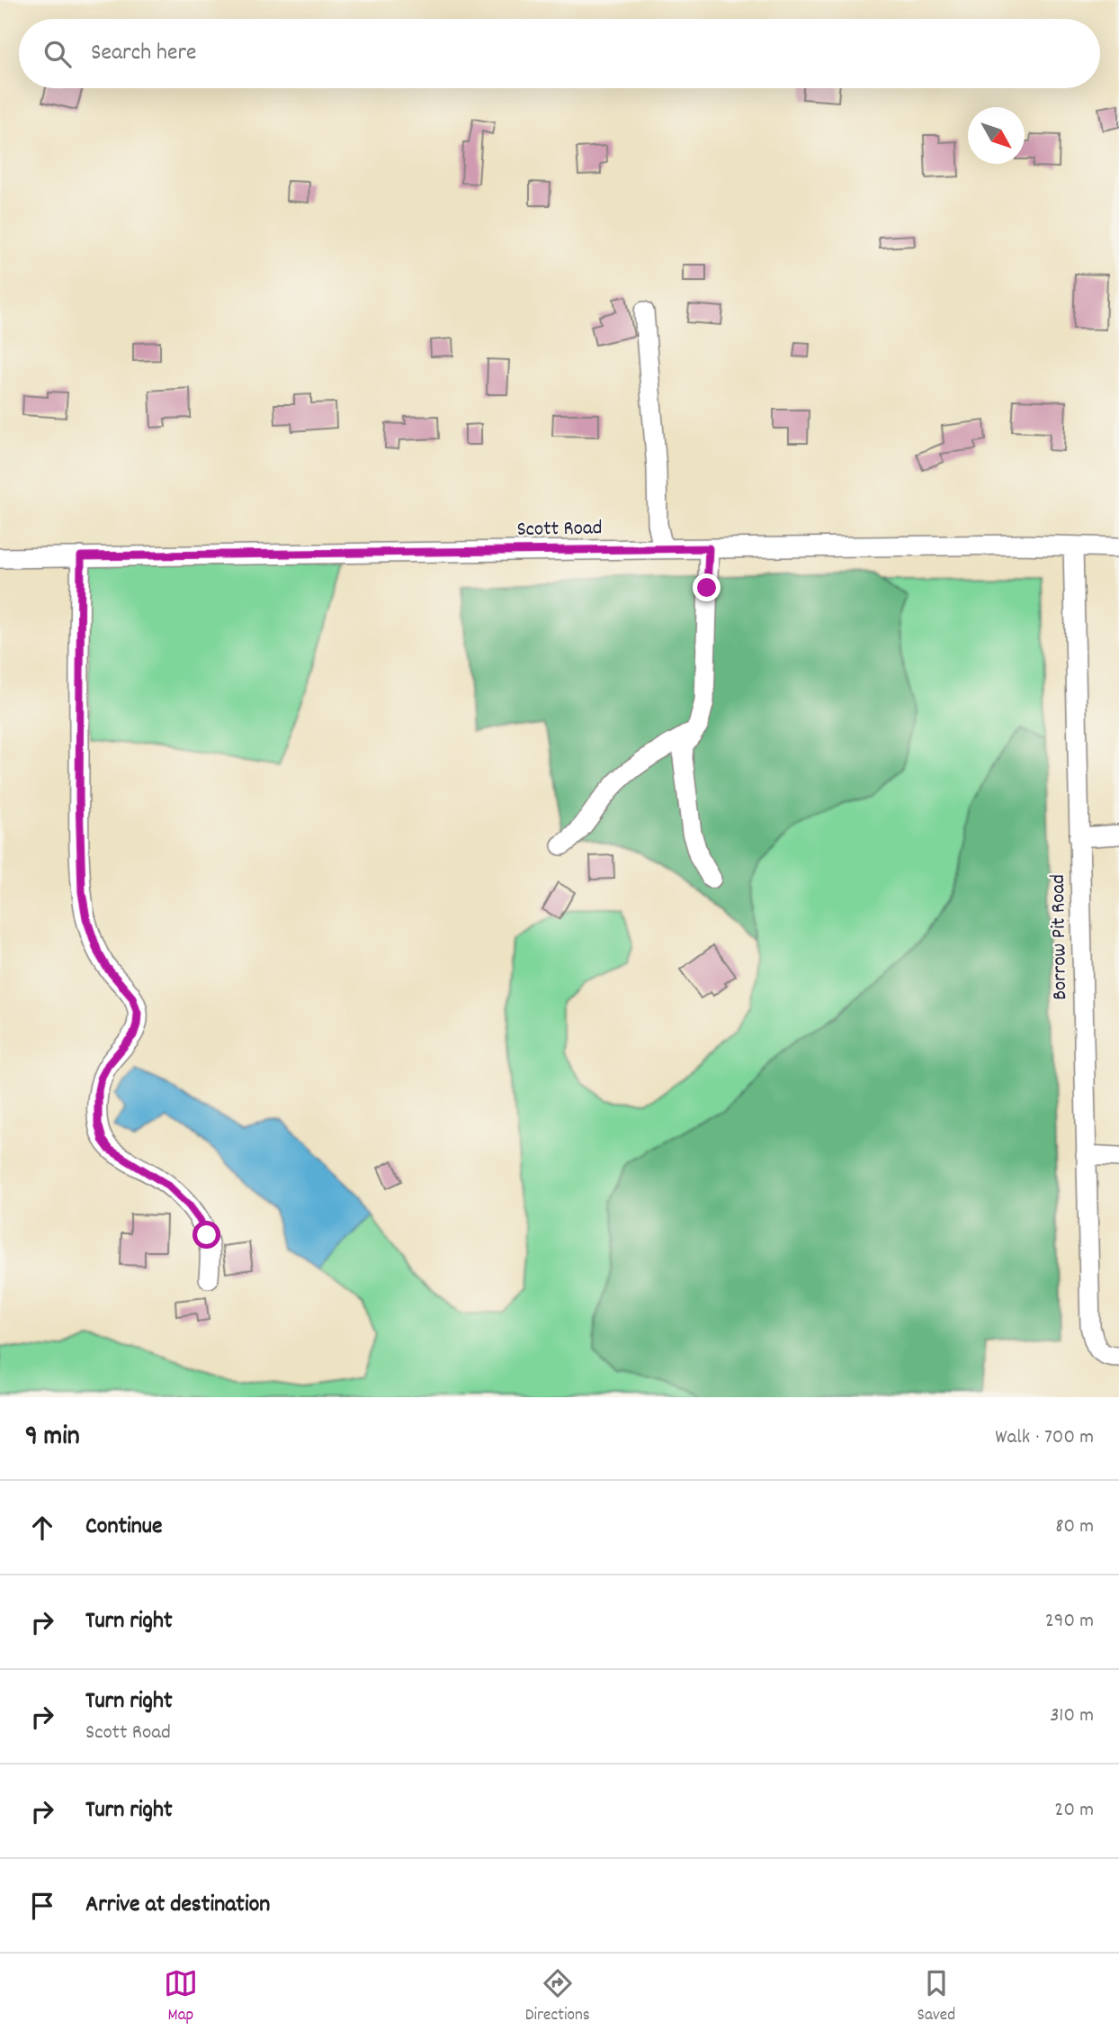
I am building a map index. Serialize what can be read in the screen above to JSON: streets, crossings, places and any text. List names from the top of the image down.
{
  "streets": {
    "street": ["Scott Road", "Borrow Pit Road"]
  },
  "crossings": [
    ["Scott Road", "Borrow Pit Road"]
  ],
  "north": "bottom right",
  "page": {
    "search": "Search here",
    "heading": ["9 min", "Walk · 700 m"],
    "list": [
      ["Continue", "80 m"],
      ["Turn right", "290 m"],
      ["Turn right", "Scott Road", "310 m"],
      ["Turn right", "20 m"],
      "Arrive at destination"
    ],
    "nav": ["Map", "Directions", "Saved"]
  }
}
